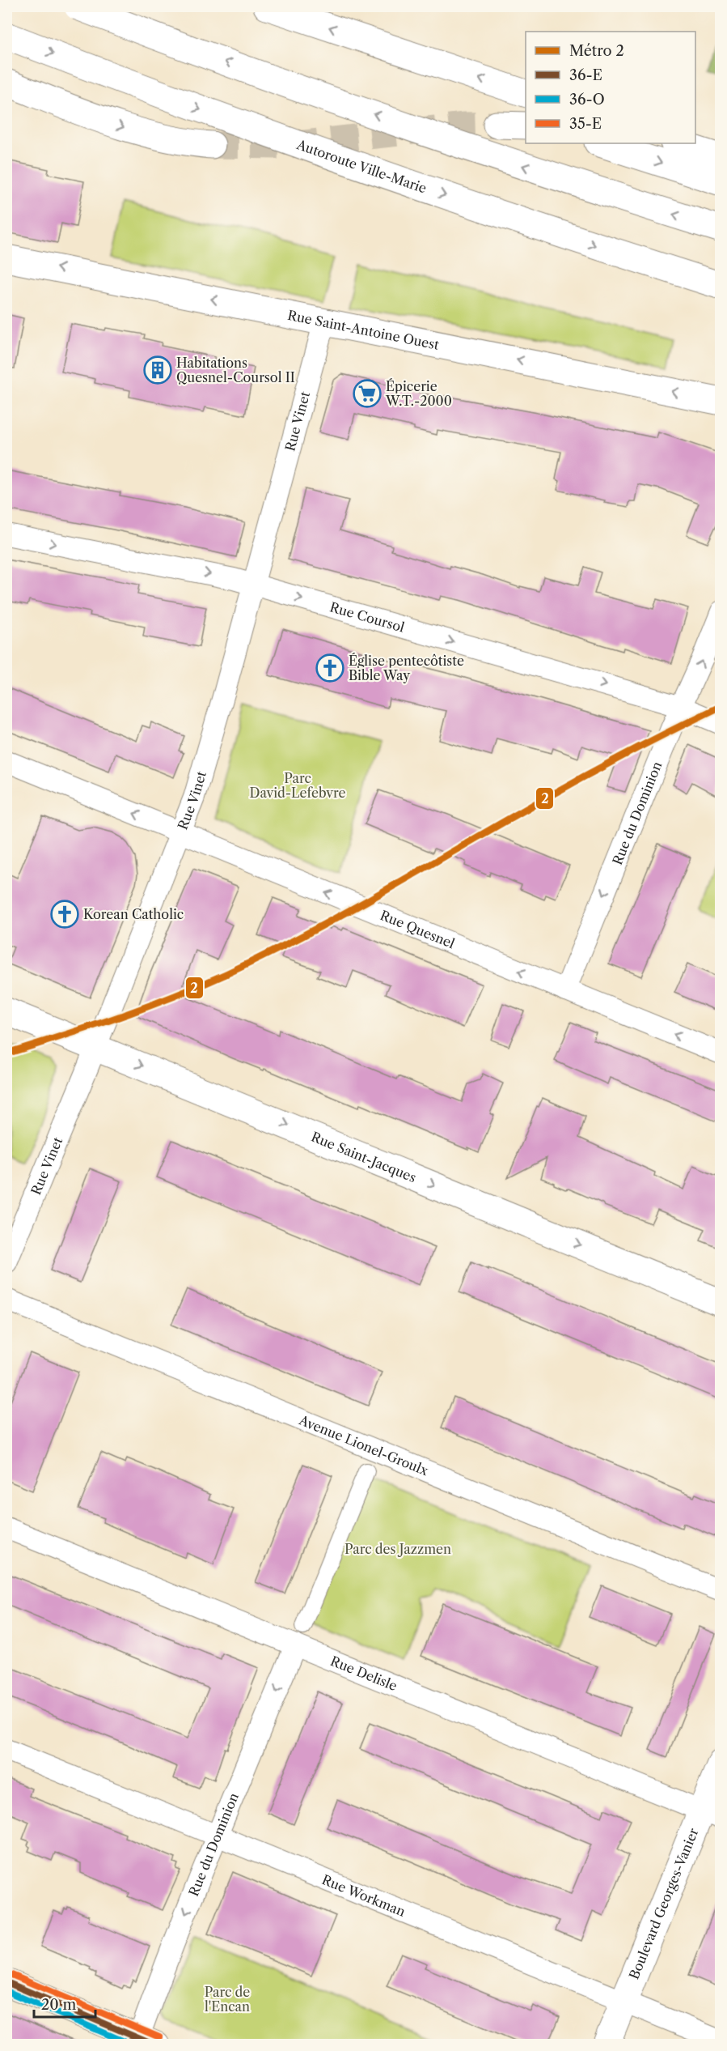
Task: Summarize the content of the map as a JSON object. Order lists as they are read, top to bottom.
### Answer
{
  "streets": {
    "main road": [
      "Autoroute Ville-Marie",
      "Rue Saint-Antoine Ouest",
      "Rue Saint-Jacques",
      "Boulevard Georges-Vanier"
    ],
    "street": [
      "Rue Vinet",
      "Rue Coursol",
      "Rue du Dominion",
      "Rue Quesnel",
      "Avenue Lionel-Groulx",
      "Rue Delisle",
      "Rue Workman"
    ]
  },
  "crossings": [
    ["Rue Saint-Antoine Ouest", "Rue Vinet"],
    ["Rue Vinet", "Rue Coursol"],
    ["Rue Vinet", "Rue Quesnel"],
    ["Rue Vinet", "Rue Saint-Jacques"],
    ["Rue Coursol", "Rue du Dominion"],
    ["Rue du Dominion", "Rue Quesnel"],
    ["Rue du Dominion", "Rue Delisle"],
    ["Rue du Dominion", "Rue Workman"],
    ["Rue Delisle", "Boulevard Georges-Vanier"],
    ["Rue Workman", "Boulevard Georges-Vanier"]
  ],
  "one_way": ["Rue Coursol", "Rue Quesnel", "Rue Saint-Jacques"],
  "parks": ["Parc David-Lefebvre", "Parc des Jazzmen", "Parc de l'Encan"],
  "places": {
    "building": ["Habitations Quesnel-Coursol II"],
    "supermarket": ["Épicerie W.T.-2000"],
    "church": ["Église pentecôtiste Bible Way", "Korean Catholic"]
  },
  "lines": [
    "metro line 2",
    "transit line 35-E",
    "transit line 36-E",
    "transit line 36-O"
  ],
  "legend": [
    "Métro 2",
    "36-E",
    "36-O",
    "35-E"
  ],
  "scale_bar": "20 m"
}
